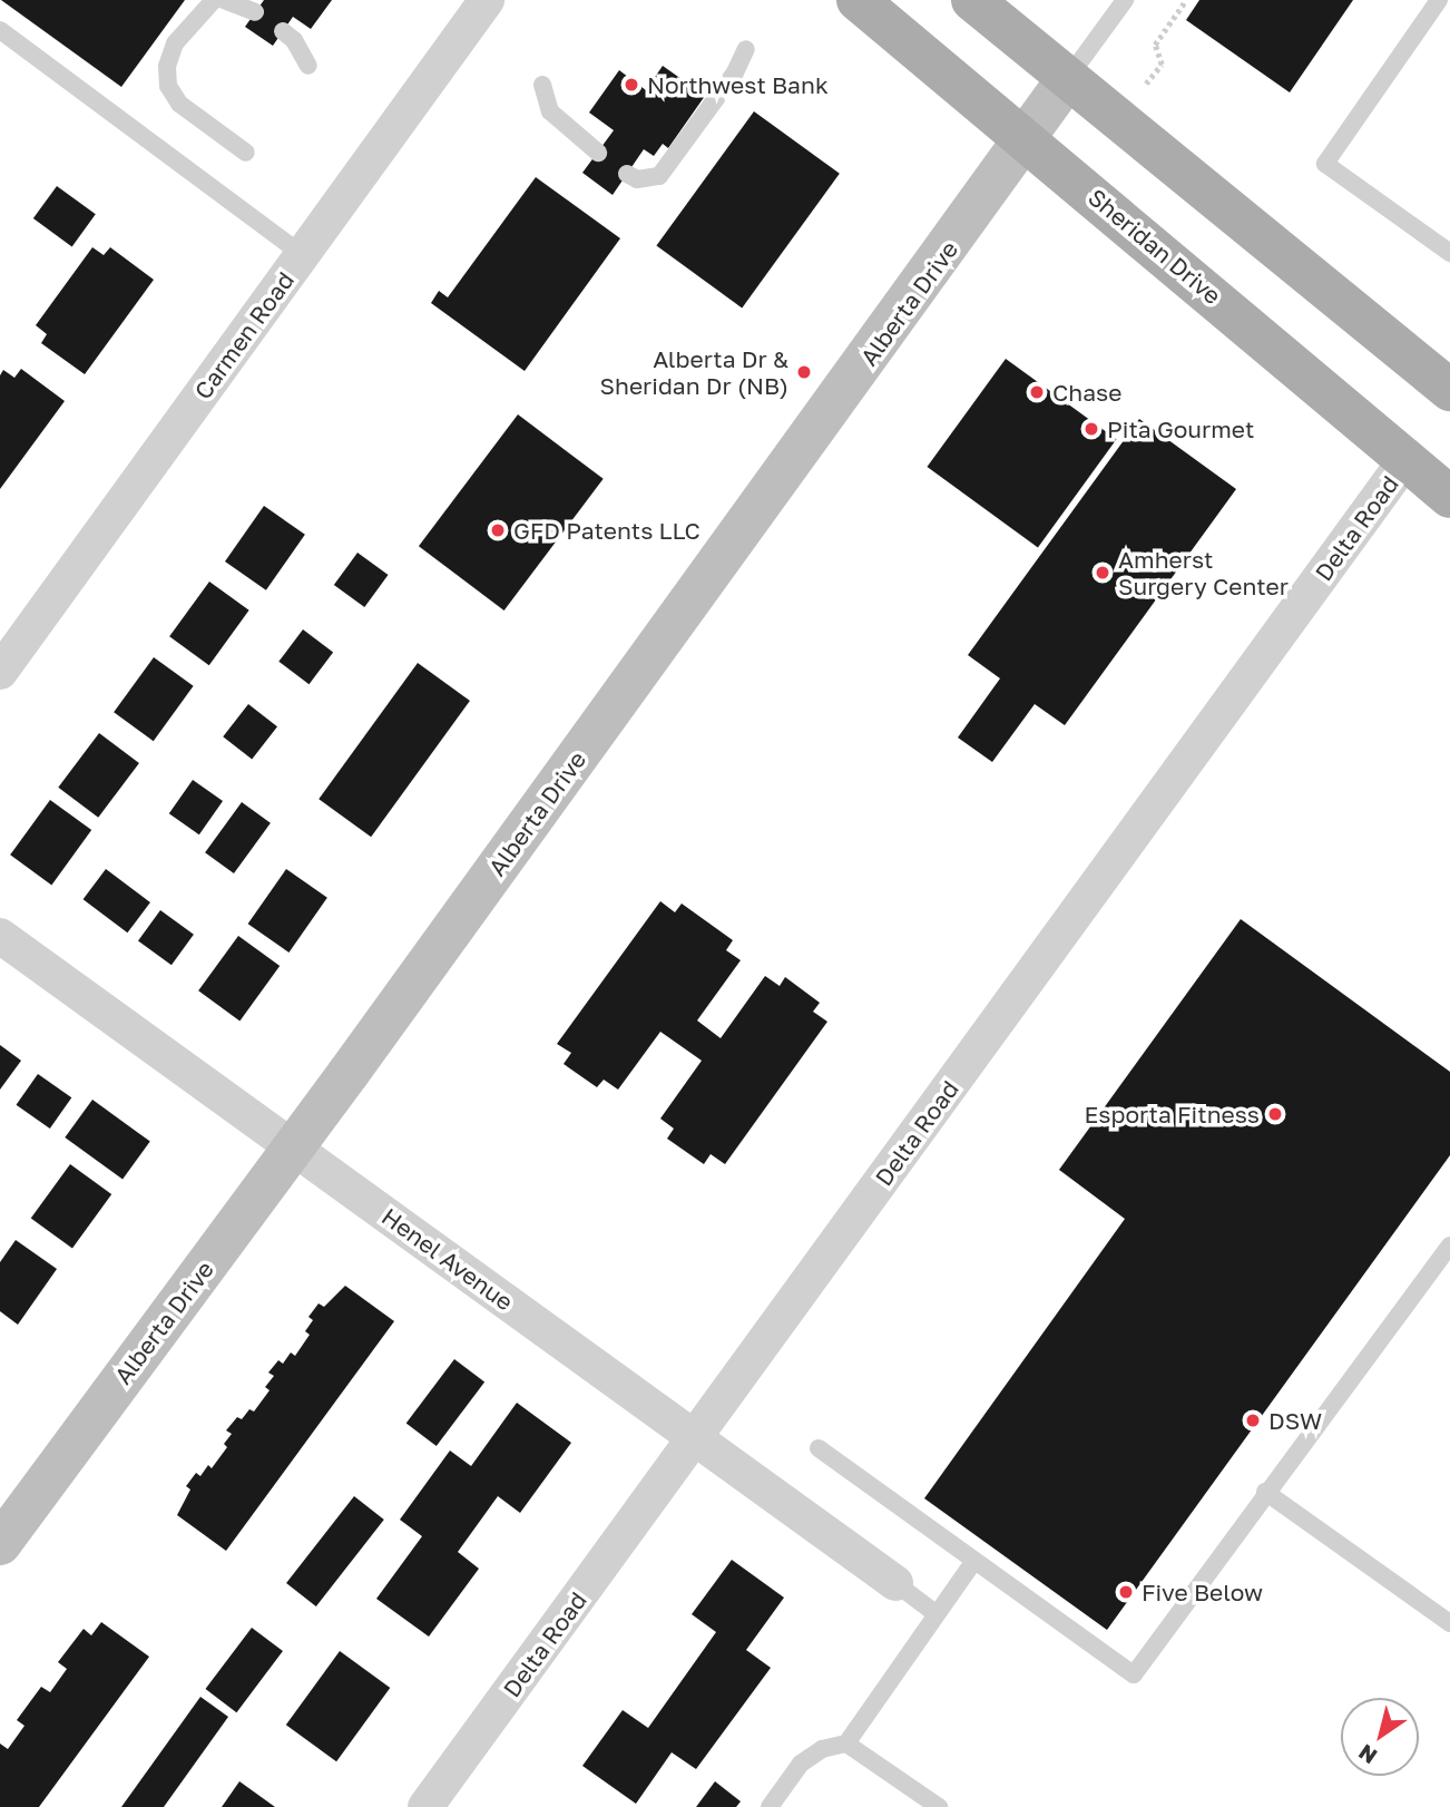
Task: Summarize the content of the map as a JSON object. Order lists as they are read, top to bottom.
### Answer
{
  "streets": {
    "main road": ["Sheridan Drive"],
    "street": [
      "Alberta Drive",
      "Carmen Road",
      "Delta Road",
      "Henel Avenue"
    ]
  },
  "crossings": [
    ["Sheridan Drive", "Alberta Drive"],
    ["Sheridan Drive", "Delta Road"],
    ["Alberta Drive", "Henel Avenue"],
    ["Delta Road", "Henel Avenue"]
  ],
  "places": [
    "Northwest Bank",
    "Alberta Dr & Sheridan Dr (NB)",
    "Chase",
    "Pita Gourmet",
    "GFD Patents LLC",
    "Amherst Surgery Center",
    "Esporta Fitness",
    "DSW",
    "Five Below"
  ],
  "north": "bottom left"
}
